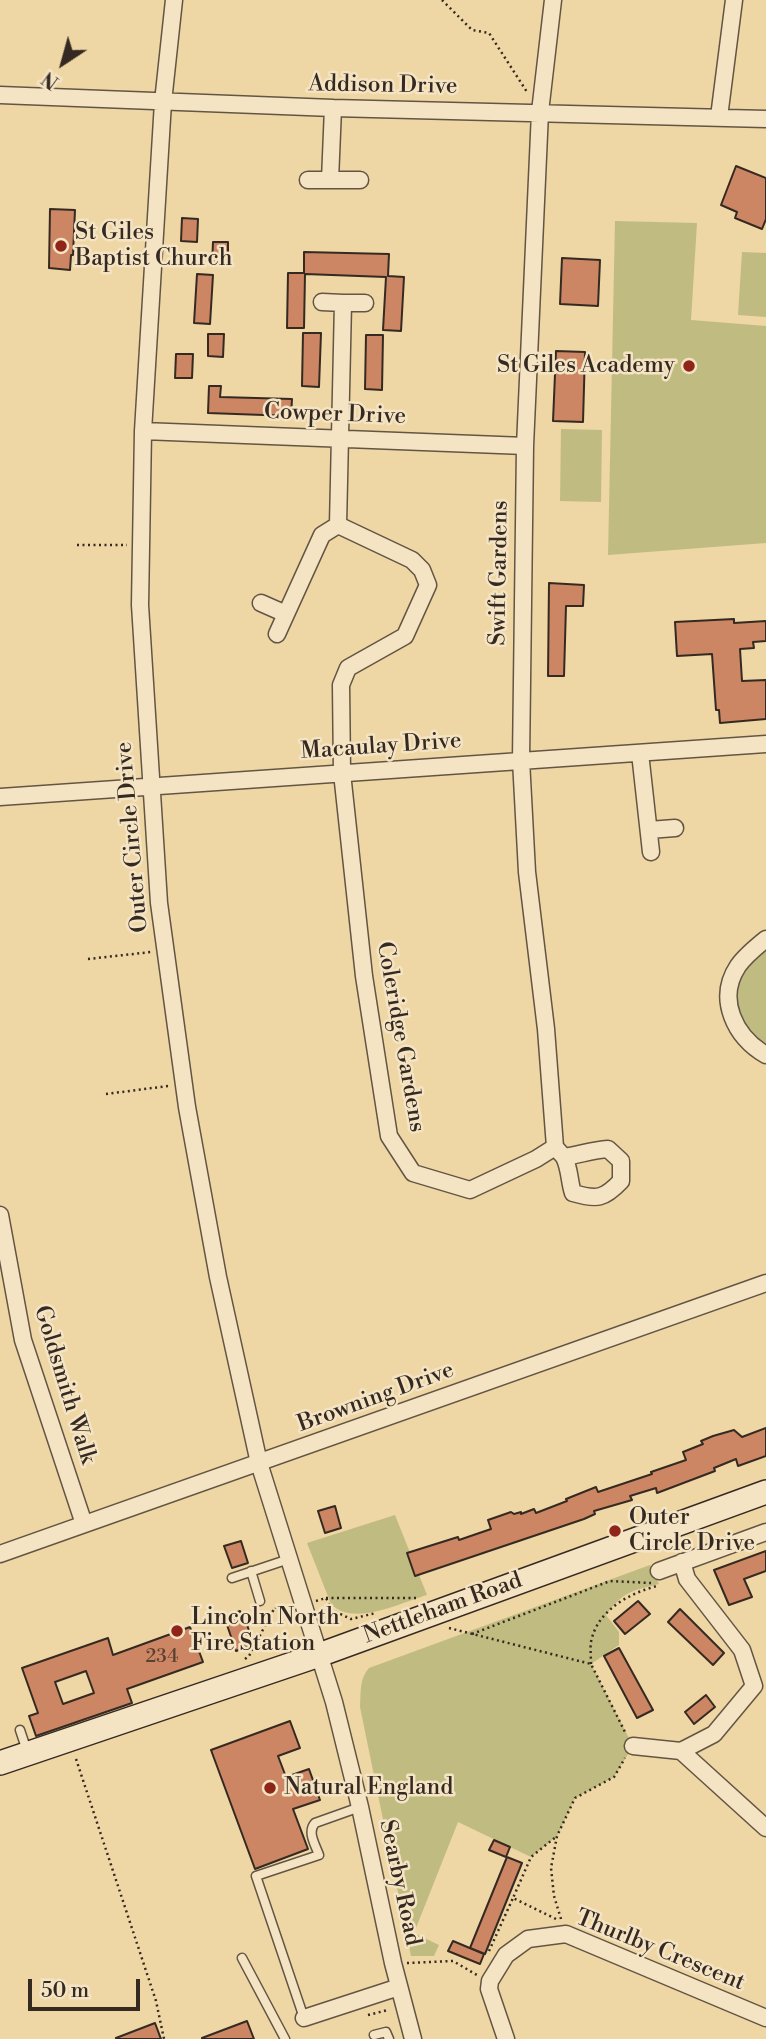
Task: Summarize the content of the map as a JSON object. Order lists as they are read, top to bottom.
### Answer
{
  "streets": {
    "main road": ["Nettleham Road"],
    "street": [
      "Addison Drive",
      "Cowper Drive",
      "Swift Gardens",
      "Macaulay Drive",
      "Outer Circle Drive",
      "Coleridge Gardens",
      "Goldsmith Walk",
      "Browning Drive",
      "Searby Road",
      "Thurlby Crescent"
    ]
  },
  "crossings": [
    ["Addison Drive", "Swift Gardens"],
    ["Addison Drive", "Outer Circle Drive"],
    ["Cowper Drive", "Swift Gardens"],
    ["Cowper Drive", "Outer Circle Drive"],
    ["Swift Gardens", "Macaulay Drive"],
    ["Swift Gardens", "Coleridge Gardens"],
    ["Macaulay Drive", "Outer Circle Drive"],
    ["Macaulay Drive", "Coleridge Gardens"],
    ["Outer Circle Drive", "Browning Drive"],
    ["Outer Circle Drive", "Nettleham Road"],
    ["Outer Circle Drive", "Searby Road"],
    ["Goldsmith Walk", "Browning Drive"],
    ["Nettleham Road", "Searby Road"]
  ],
  "places": [
    "St Giles Baptist Church",
    "St Giles Academy",
    "Outer Circle Drive",
    "Lincoln North Fire Station",
    "Natural England"
  ],
  "house_numbers": ["234"],
  "scale_bar": "50 m",
  "north": "bottom left"
}
